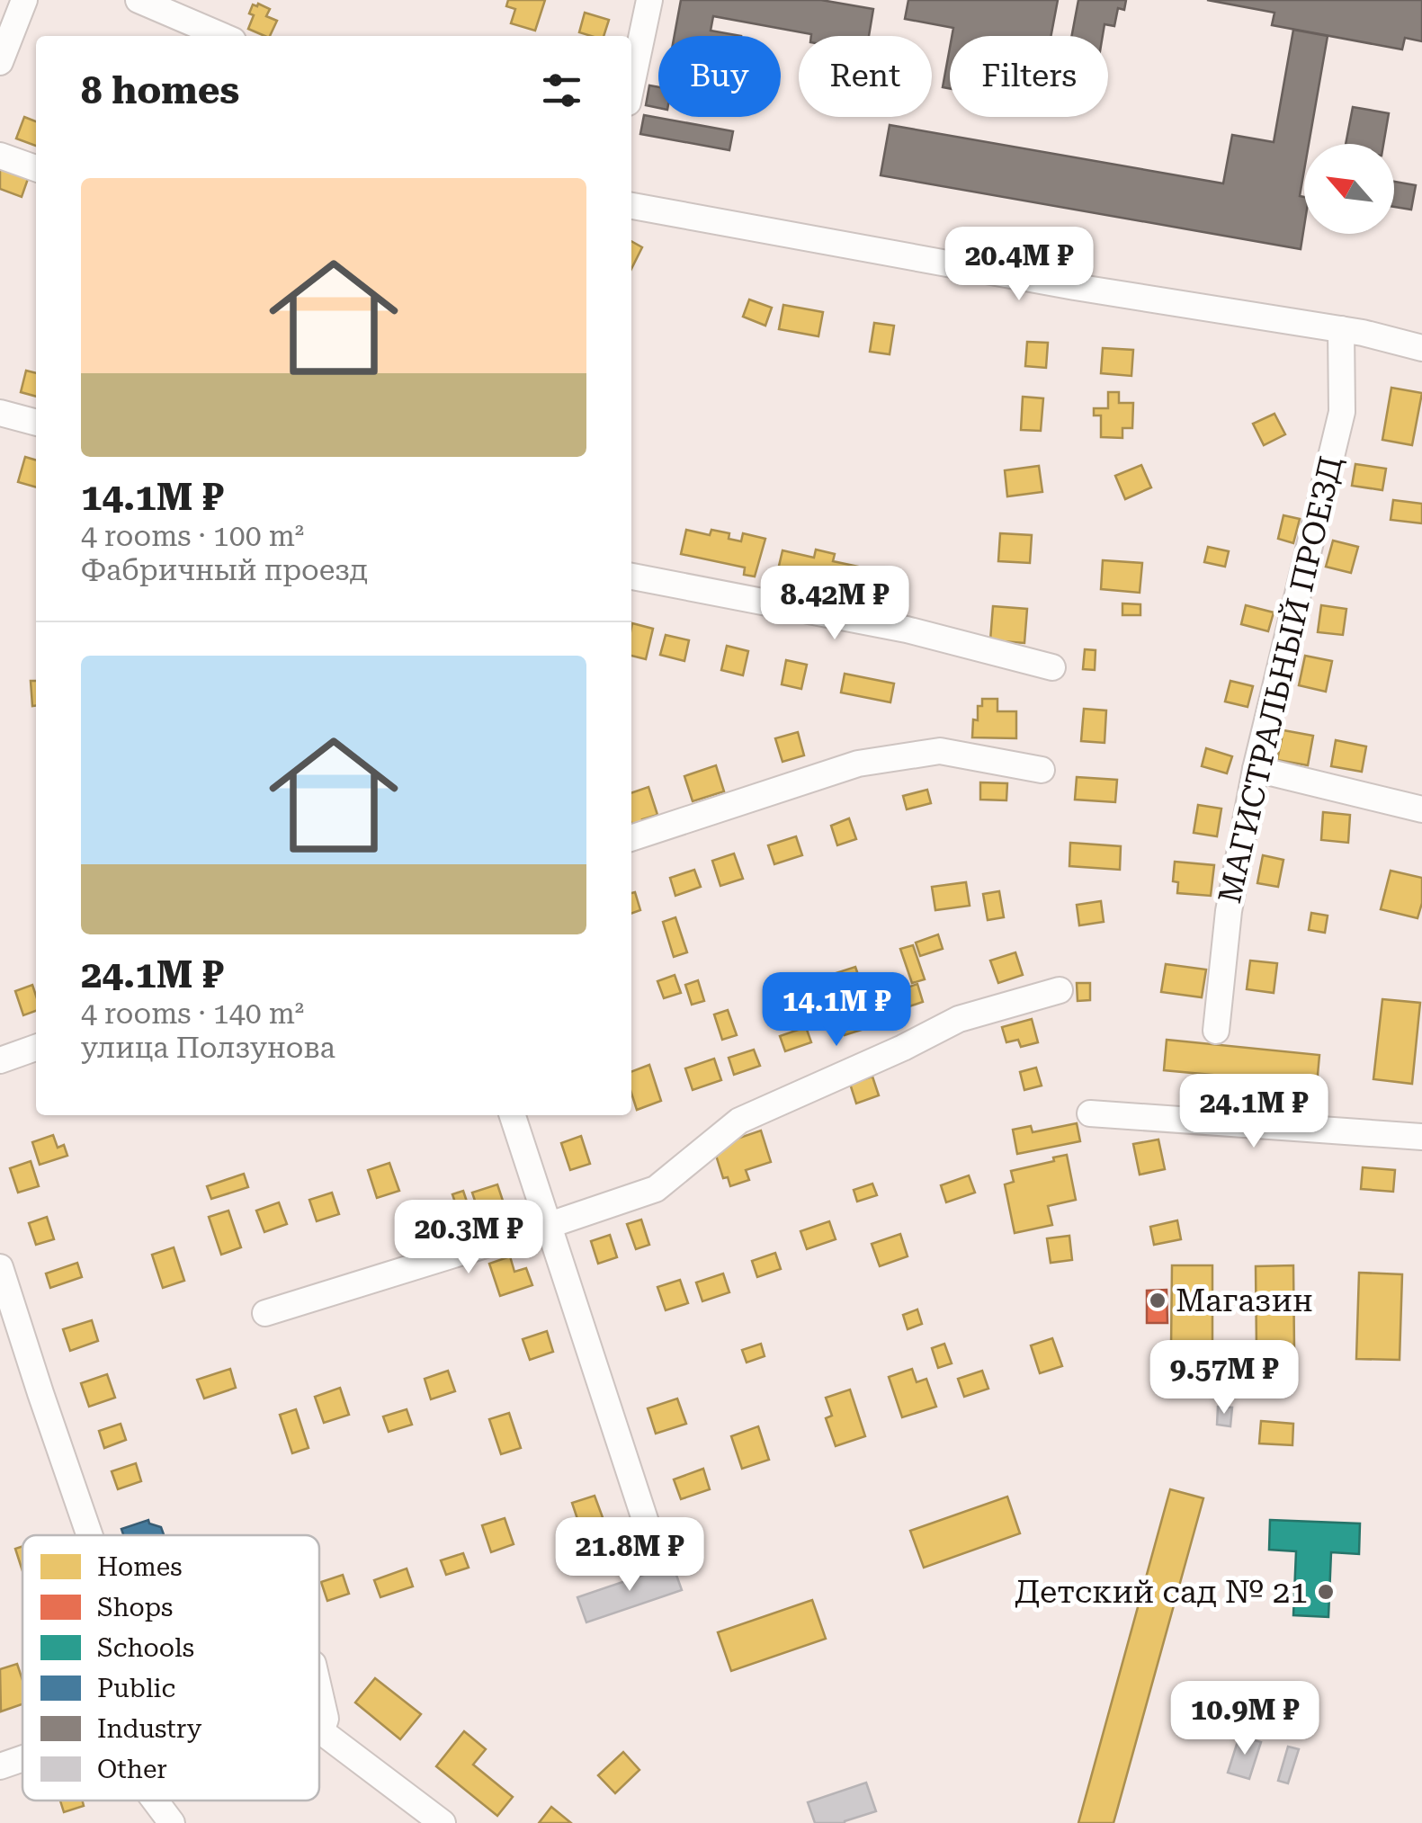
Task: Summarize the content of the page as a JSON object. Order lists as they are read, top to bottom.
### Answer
{
  "streets": {
    "street": ["МАГИСТРАЛЬНЫЙ ПРОЕЗД"]
  },
  "places": ["Магазин", "Детский сад № 21"],
  "legend": [
    "Homes",
    "Shops",
    "Schools",
    "Public",
    "Industry",
    "Other"
  ],
  "north": "top left",
  "page": {
    "chip": ["Buy", "Rent", "Filters"],
    "heading": "8 homes",
    "list": [
      {
        "name": "14.1M ₽",
        "note": "4 rooms · 100 m² · Фабричный проезд"
      },
      {
        "name": "24.1M ₽",
        "note": "4 rooms · 140 m² · улица Ползунова"
      }
    ],
    "price": [
      "20.4M ₽",
      "8.42M ₽",
      "14.1M ₽",
      "24.1M ₽",
      "20.3M ₽",
      "9.57M ₽",
      "21.8M ₽",
      "10.9M ₽"
    ]
  }
}
